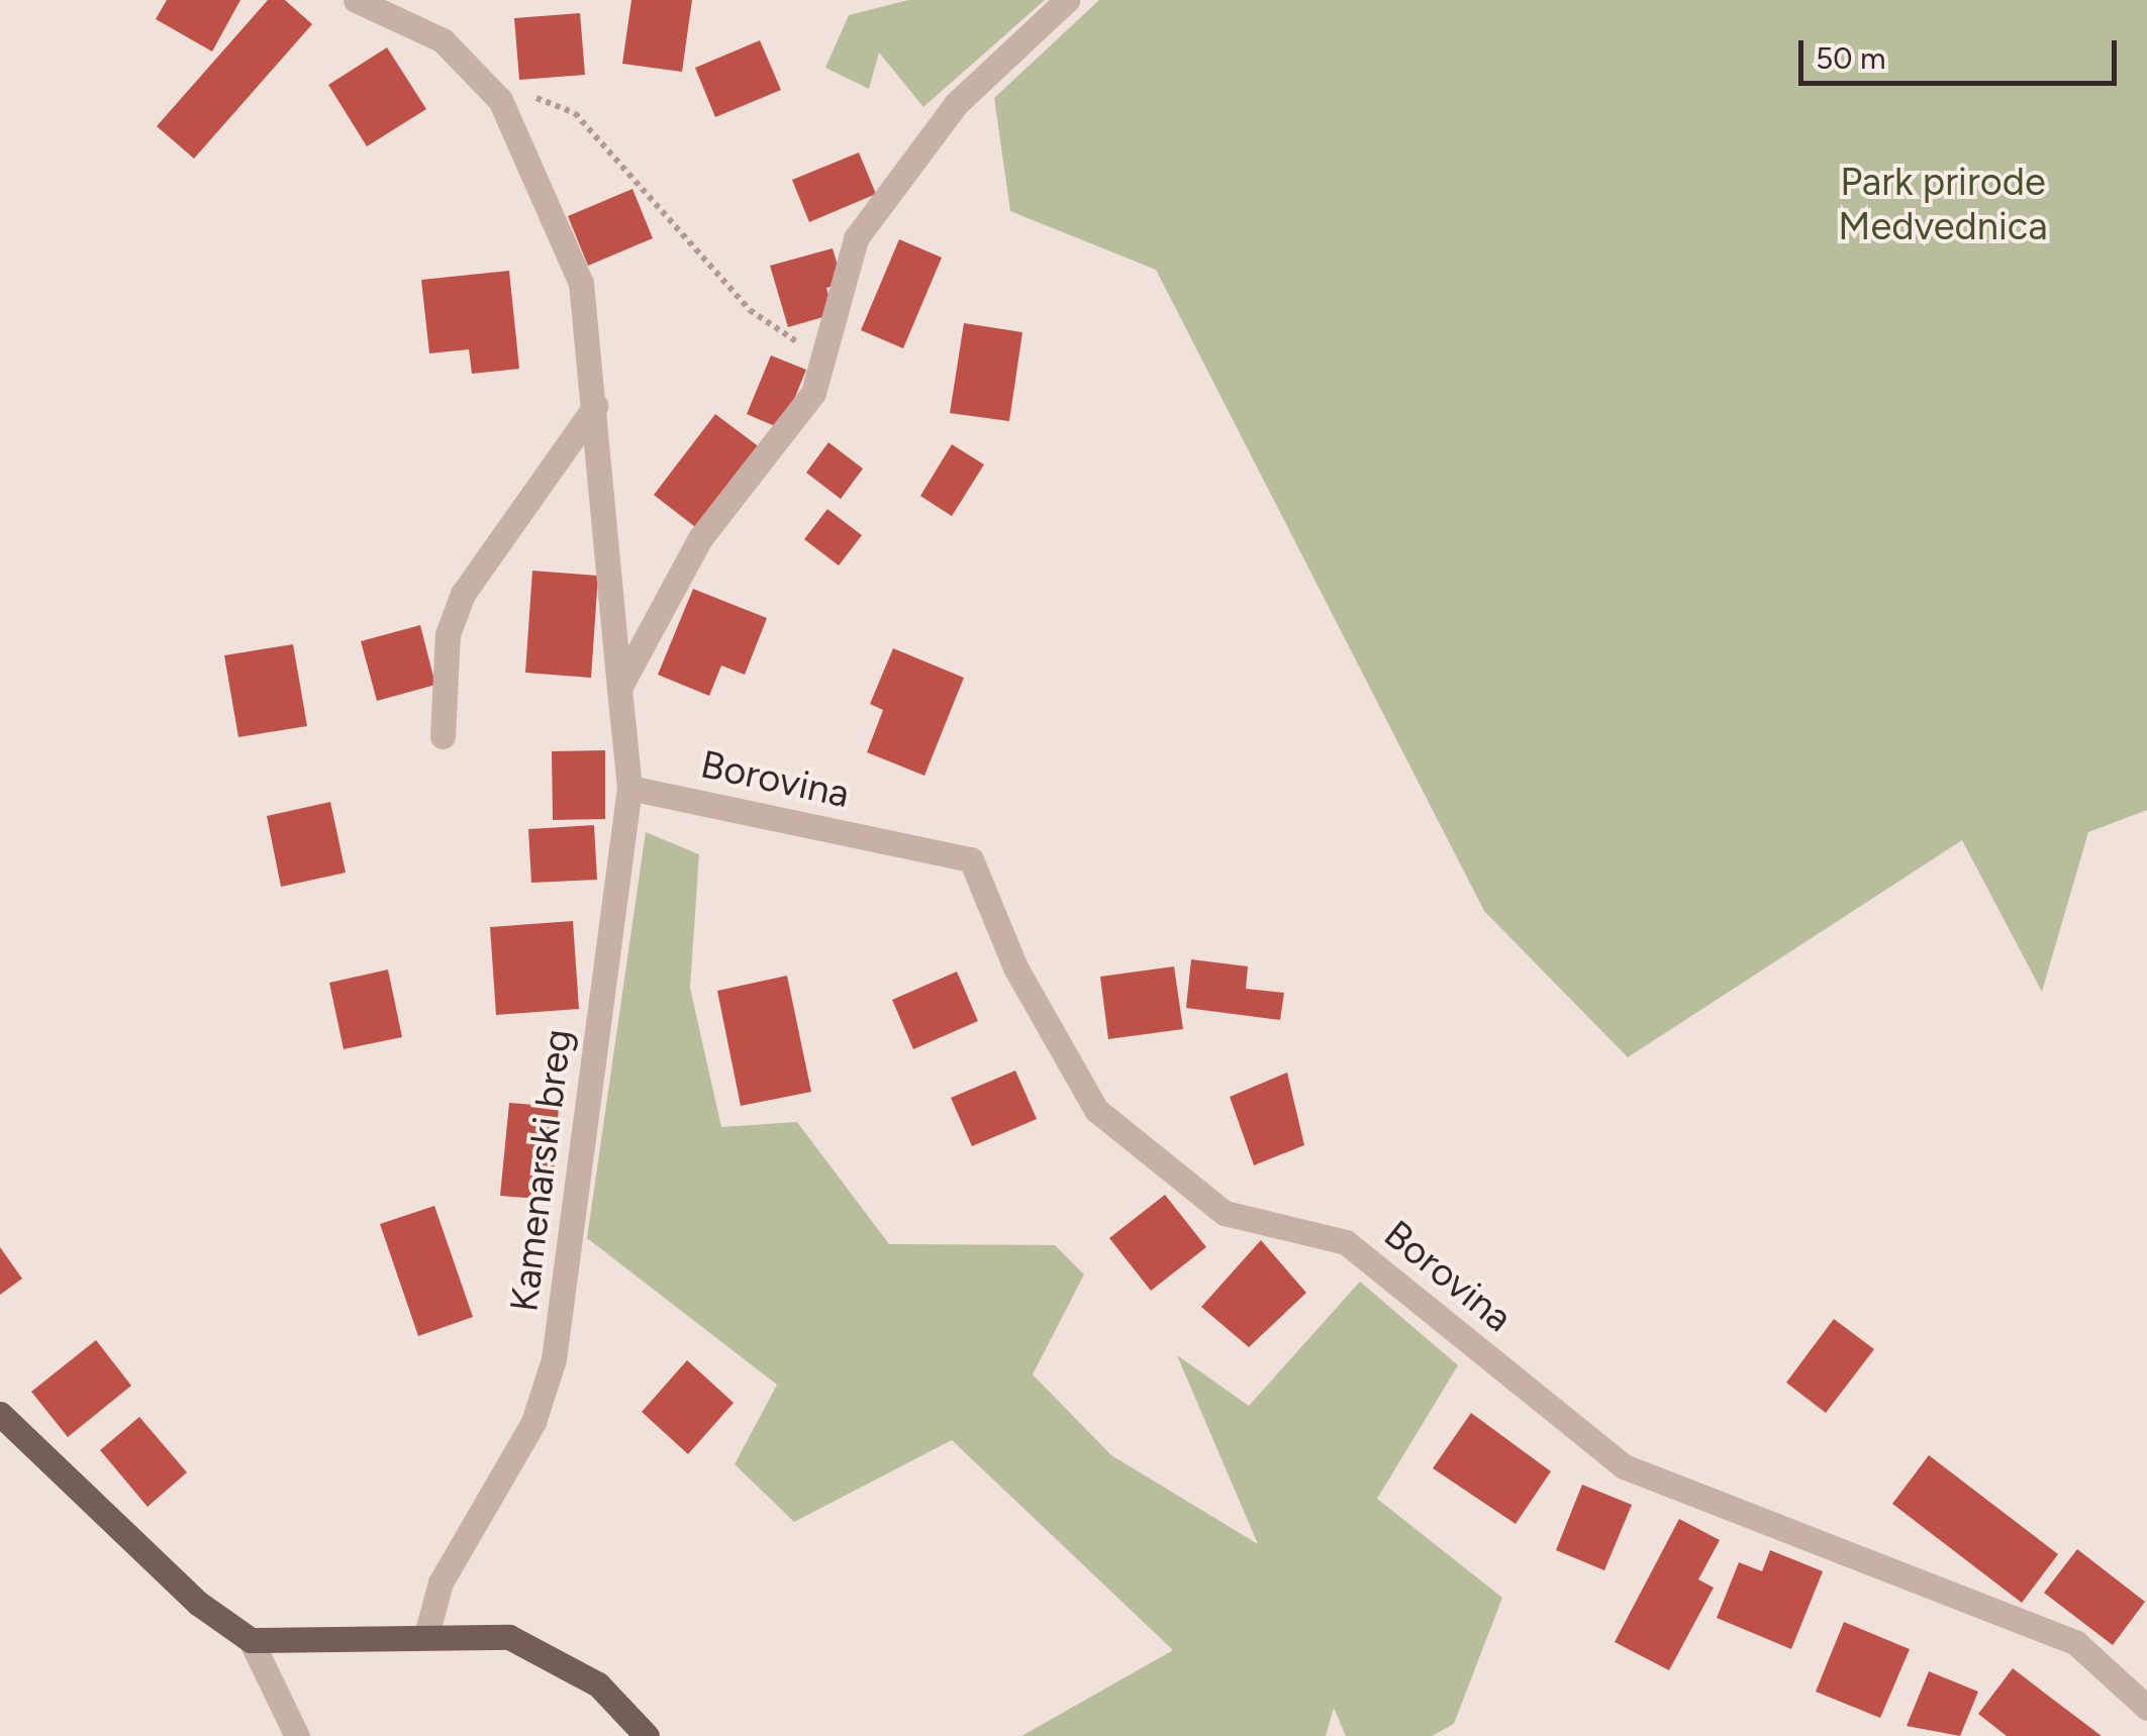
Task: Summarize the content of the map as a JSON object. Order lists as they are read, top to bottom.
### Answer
{
  "streets": {
    "street": ["Borovina", "Kamenarski breg"]
  },
  "crossings": [
    ["Borovina", "Kamenarski breg"]
  ],
  "parks": ["Park prirode Medvednica"],
  "scale_bar": "50 m"
}
